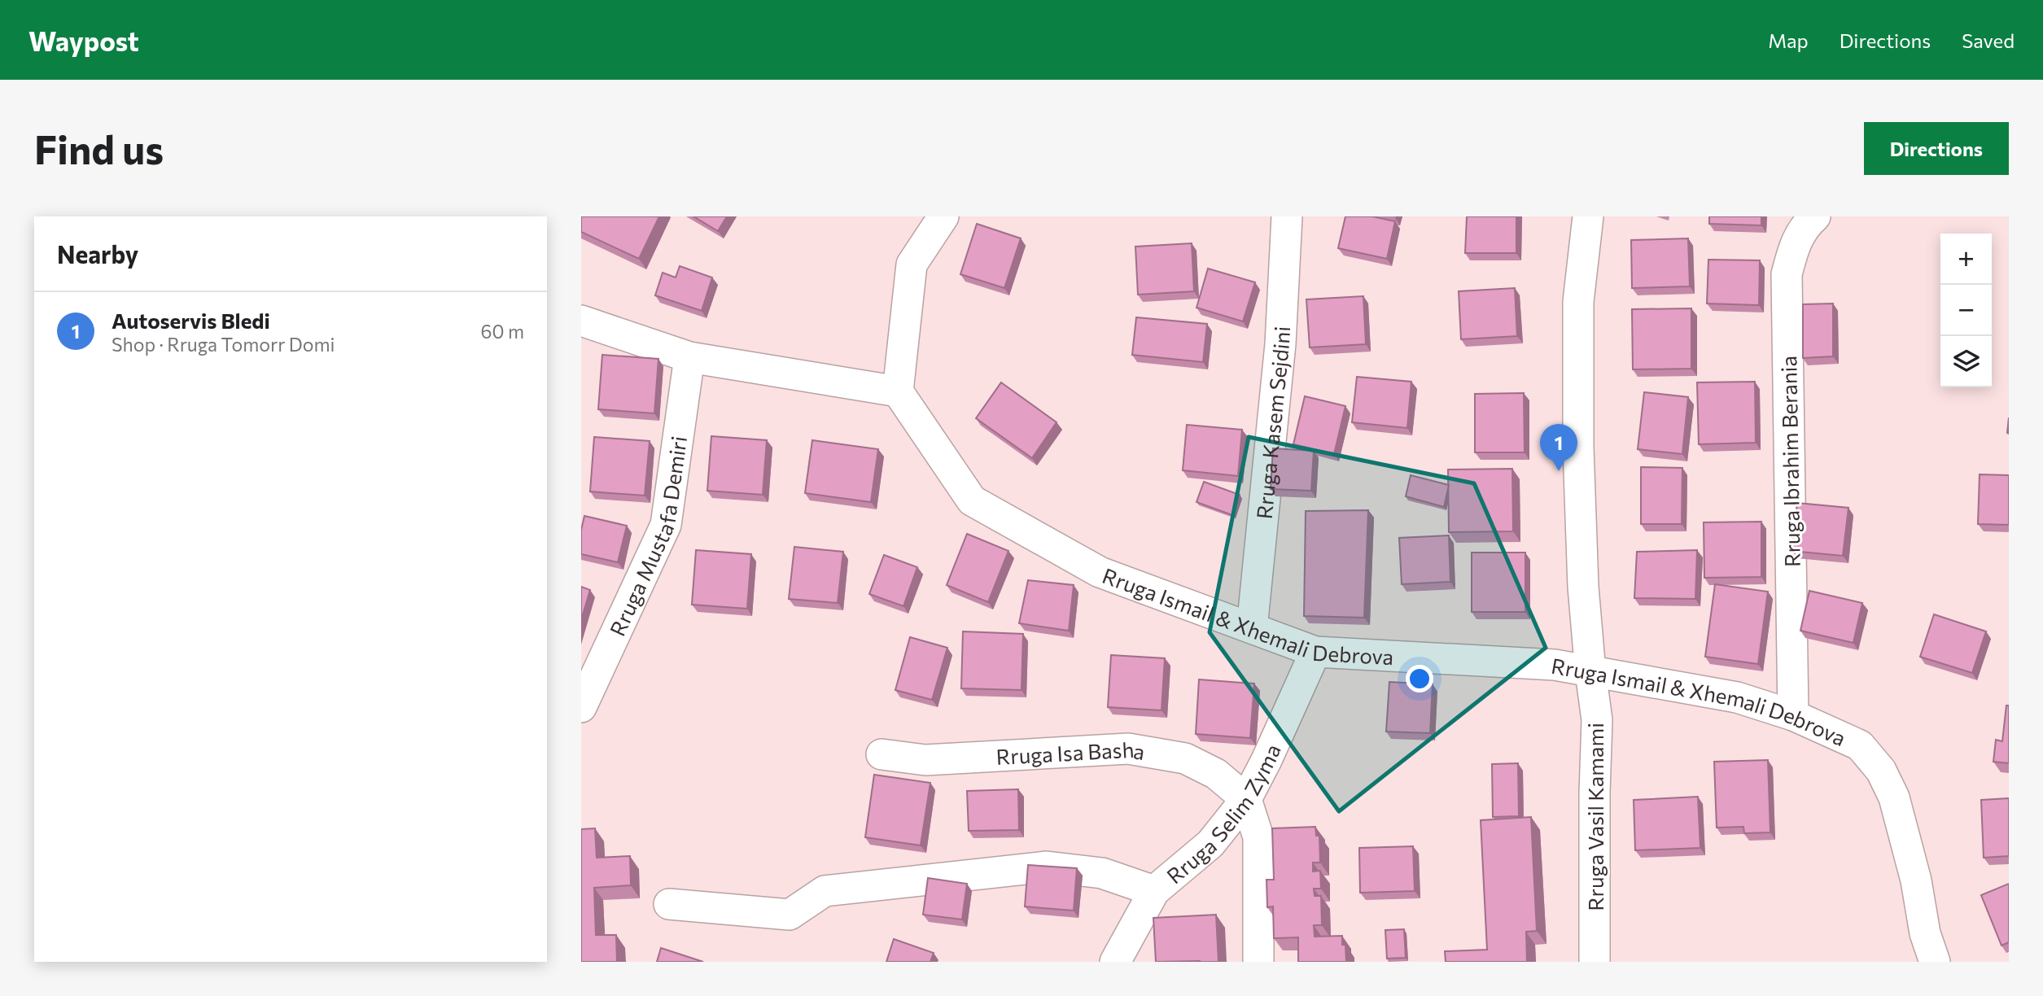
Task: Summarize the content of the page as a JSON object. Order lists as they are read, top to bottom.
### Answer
{
  "streets": {
    "street": [
      "Rruga Kasem Sejdini",
      "Rruga Ibrahim Berania",
      "Rruga Mustafa Demiri",
      "Rruga Ismail & Xhemali Debrova",
      "Rruga Isa Basha",
      "Rruga Selim Zyma",
      "Rruga Vasil Kamami"
    ]
  },
  "crossings": [
    ["Rruga Kasem Sejdini", "Rruga Ismail & Xhemali Debrova"],
    ["Rruga Ibrahim Berania", "Rruga Ismail & Xhemali Debrova"],
    ["Rruga Ismail & Xhemali Debrova", "Rruga Selim Zyma"],
    ["Rruga Ismail & Xhemali Debrova", "Rruga Vasil Kamami"],
    ["Rruga Isa Basha", "Rruga Selim Zyma"]
  ],
  "page": {
    "header": "Waypost",
    "nav": ["Map", "Directions", "Saved"],
    "buttons": "Directions",
    "title": "Find us",
    "heading": "Nearby",
    "map_buttons": ["+", "−"],
    "list": [
      {
        "mark": "1",
        "name": "Autoservis Bledi",
        "note": "Shop · Rruga Tomorr Domi",
        "value": "60 m"
      }
    ],
    "pins": "1"
  }
}
